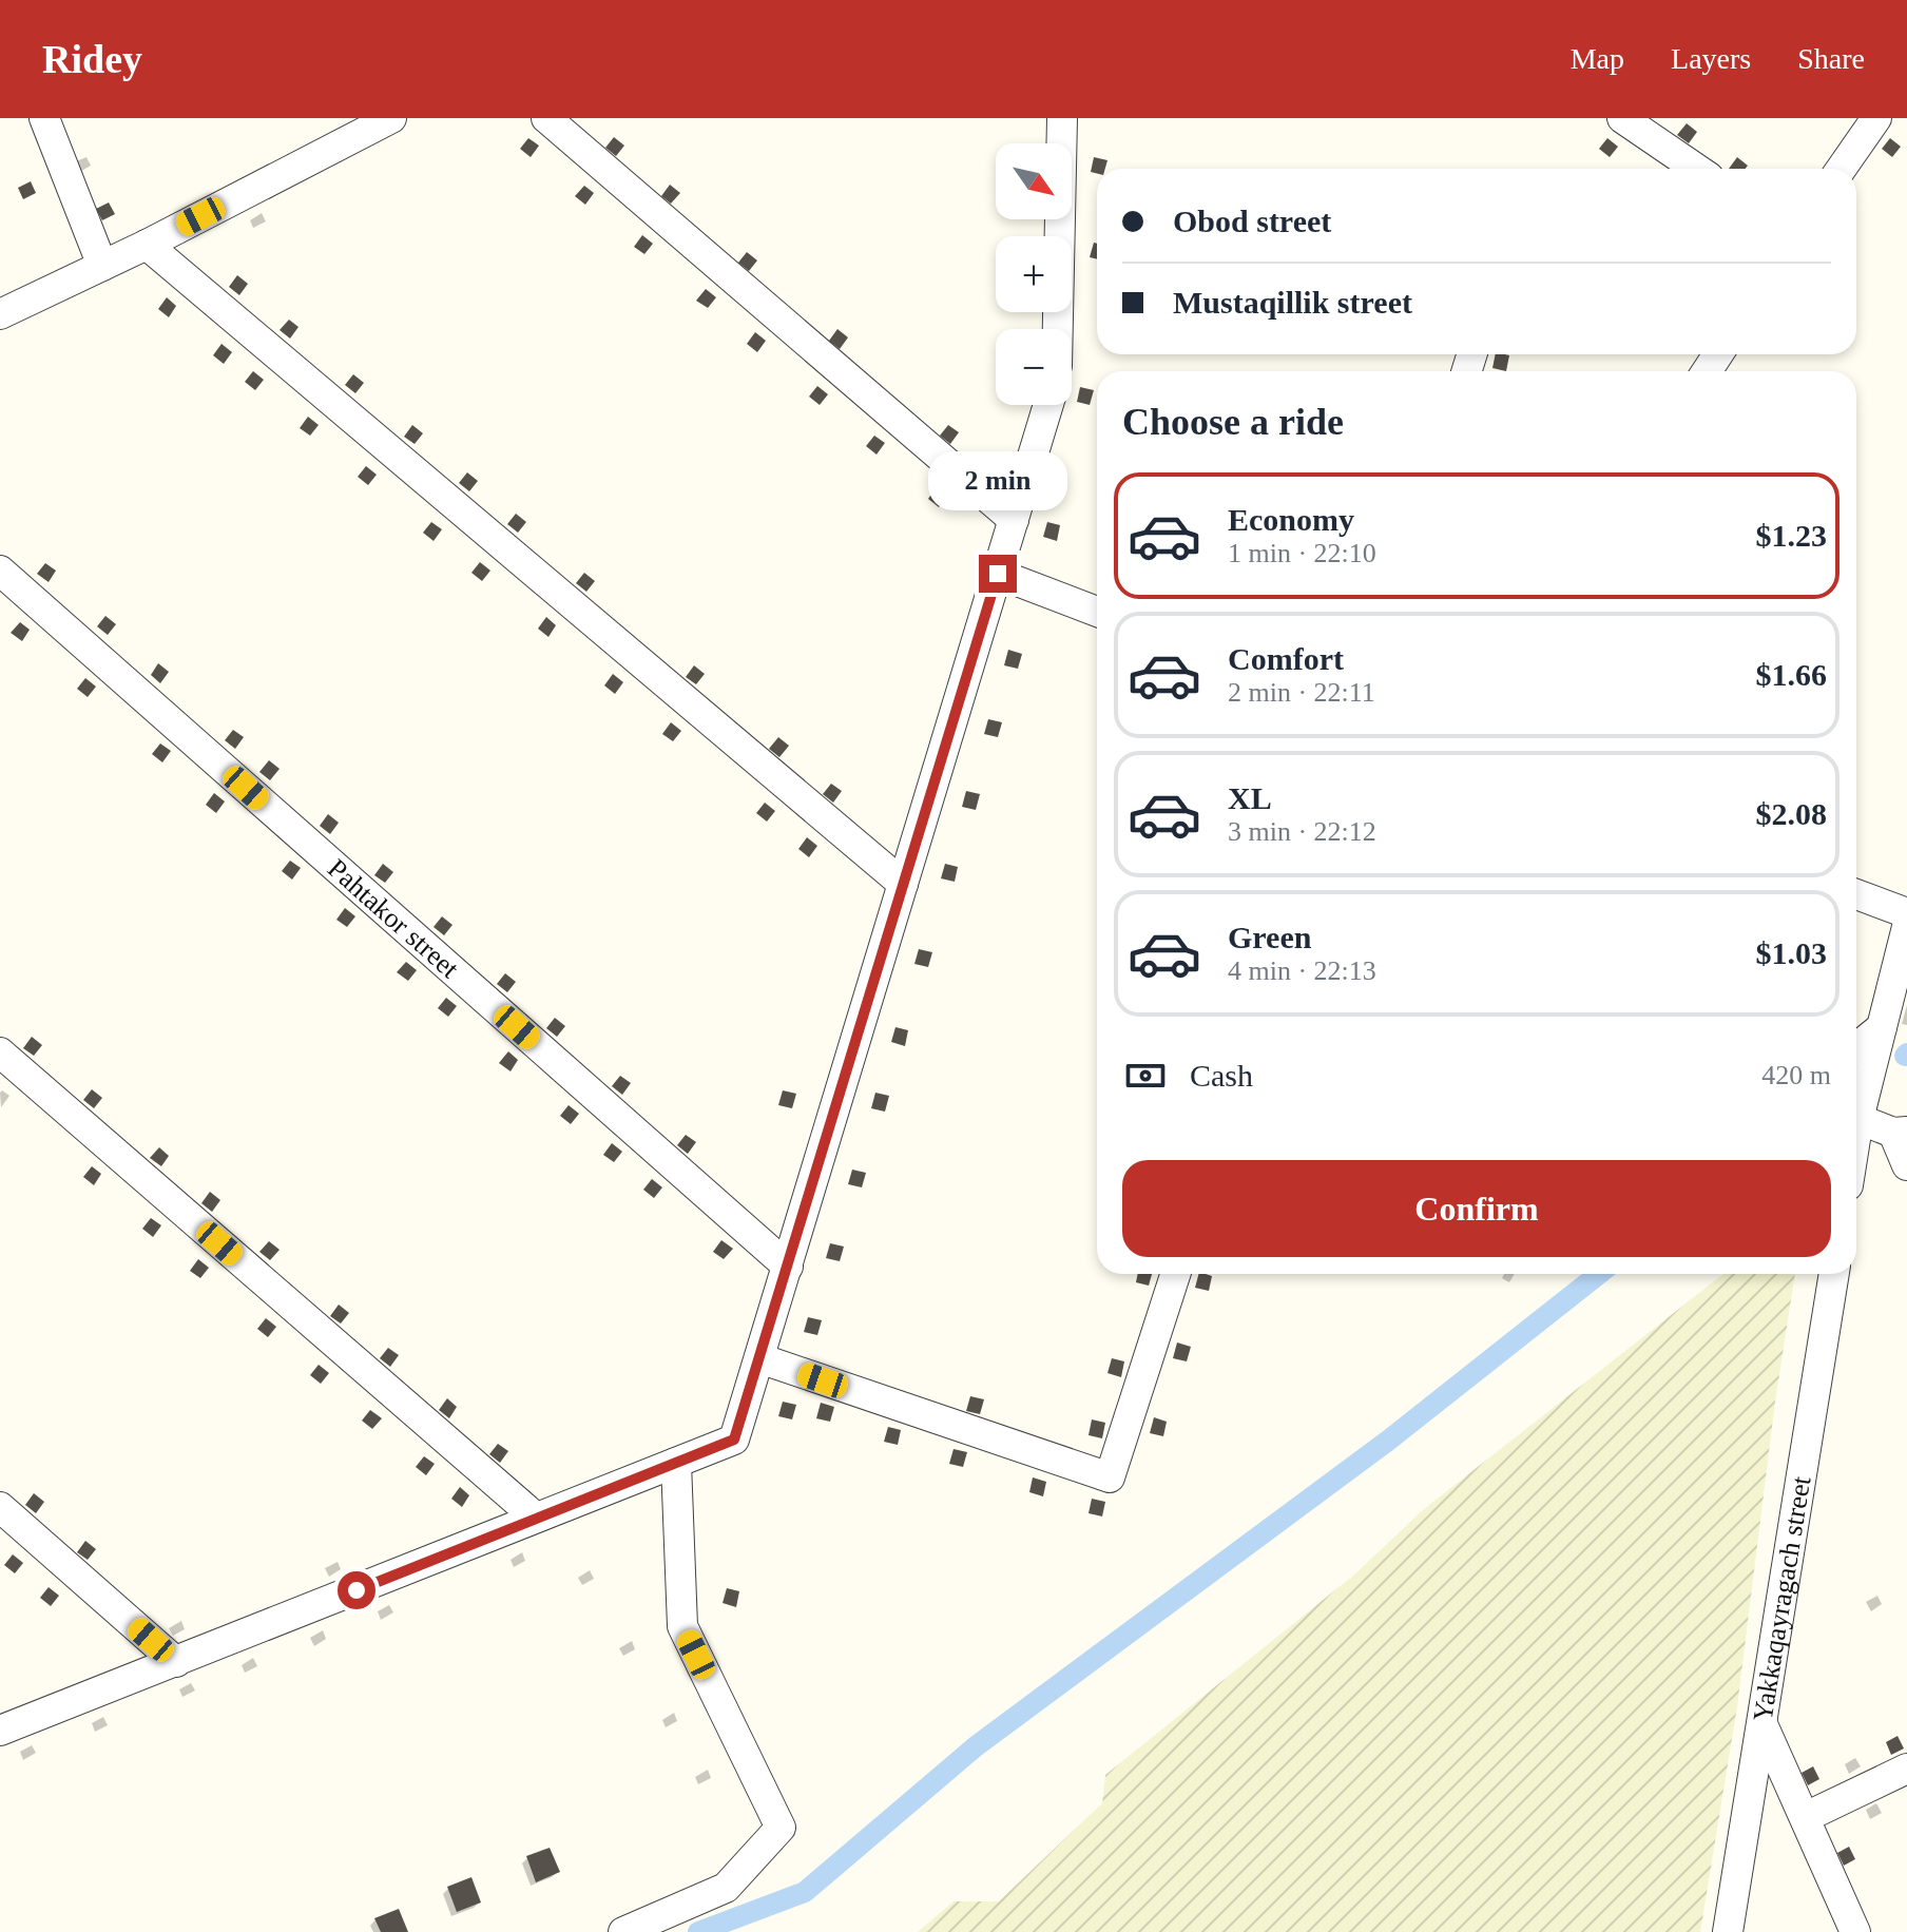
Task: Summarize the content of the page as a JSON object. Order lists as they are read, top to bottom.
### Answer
{
  "streets": {
    "street": ["Pahtakor street", "Yakkaqayragach street"]
  },
  "north": "bottom right",
  "page": {
    "header": "Ridey",
    "nav": ["Map", "Layers", "Share"],
    "map_buttons": ["+", "−"],
    "banner": ["Obod street", "Mustaqillik street"],
    "heading": "Choose a ride",
    "bubble": "2 min",
    "list": [
      {
        "name": "Economy",
        "note": "1 min · 22:10",
        "value": "$1.23"
      },
      {
        "name": "Comfort",
        "note": "2 min · 22:11",
        "value": "$1.66"
      },
      {
        "name": "XL",
        "note": "3 min · 22:12",
        "value": "$2.08"
      },
      {
        "name": "Green",
        "note": "4 min · 22:13",
        "value": "$1.03"
      }
    ],
    "pay": ["Cash", "420 m"],
    "buttons": "Confirm"
  }
}
